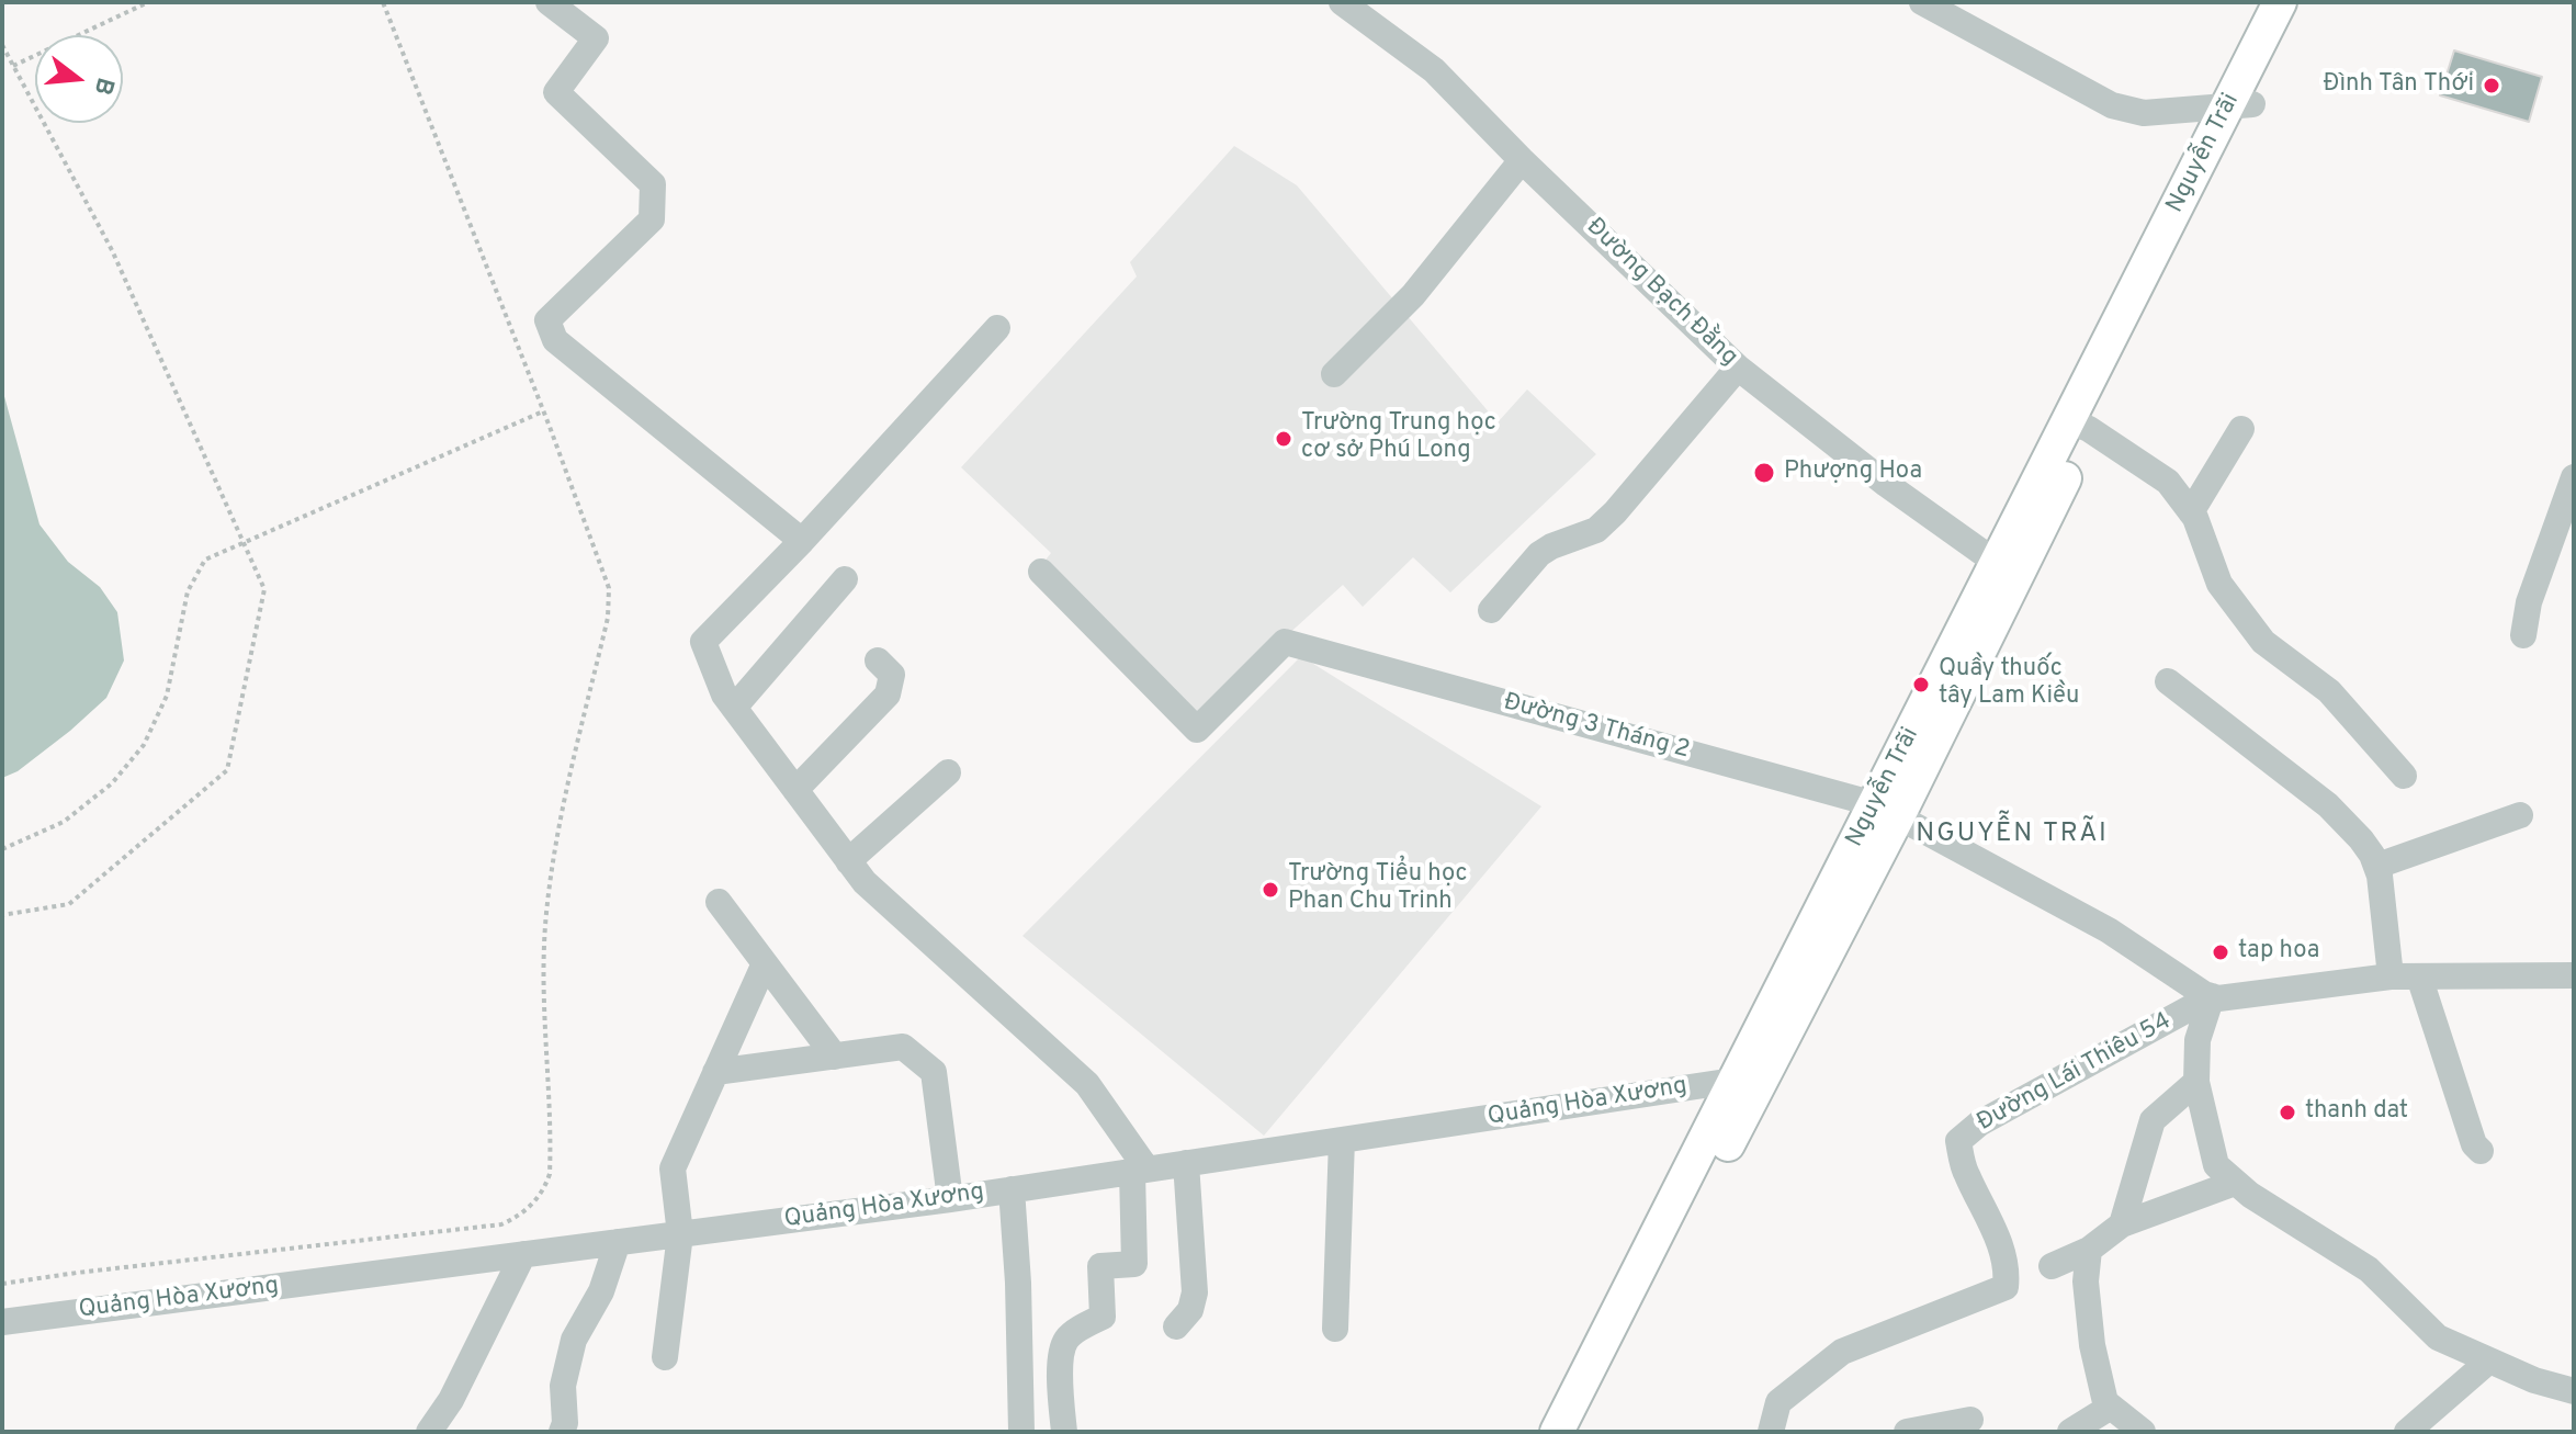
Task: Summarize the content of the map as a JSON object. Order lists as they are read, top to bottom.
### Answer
{
  "streets": {
    "main road": ["Nguyễn Trãi"],
    "street": [
      "Đường Bạch Đằng",
      "Đường 3 Tháng 2",
      "Đường Lái Thiêu 54",
      "Quảng Hòa Xương"
    ]
  },
  "crossings": [
    ["Nguyễn Trãi", "Đường Bạch Đằng"],
    ["Nguyễn Trãi", "Đường 3 Tháng 2"],
    ["Nguyễn Trãi", "Quảng Hòa Xương"],
    ["Đường 3 Tháng 2", "Đường Lái Thiêu 54"]
  ],
  "districts": ["NGUYỄN TRÃI"],
  "places": [
    "Đình Tân Thới",
    "Trường Trung học cơ sở Phú Long",
    "Phượng Hoa",
    "Quầy thuốc tây Lam Kiều",
    "Trường Tiểu học Phan Chu Trinh",
    "tap hoa",
    "thanh dat"
  ],
  "north": "right"
}
